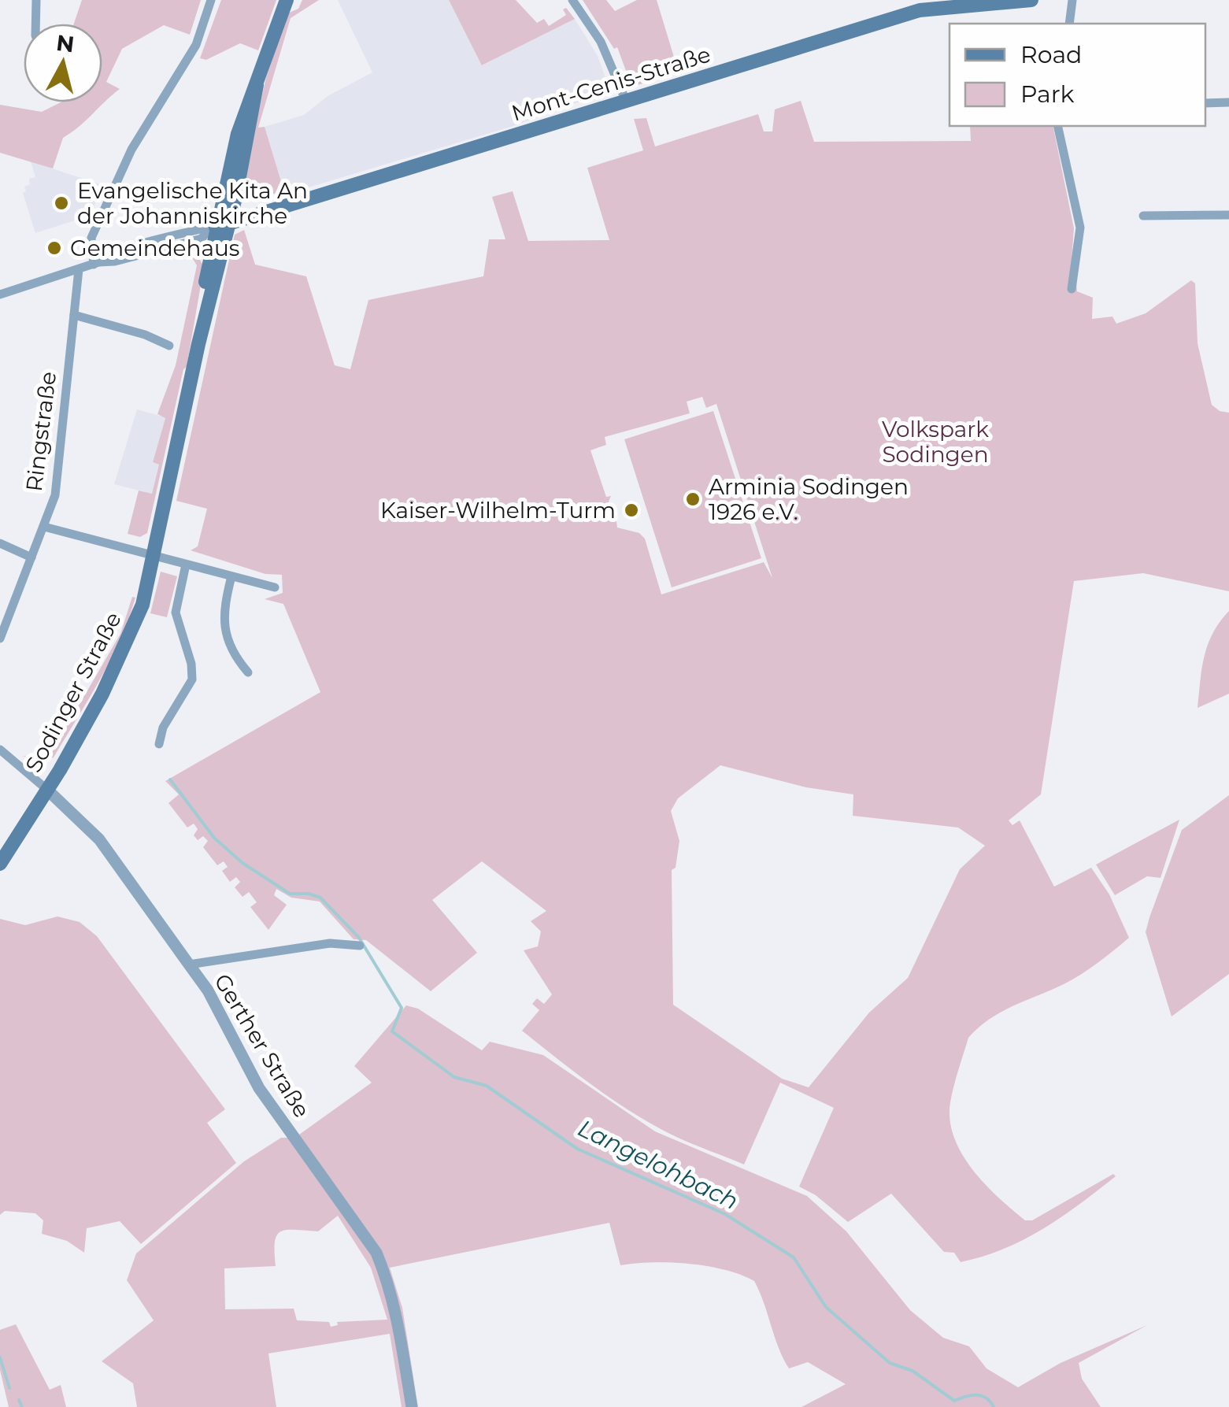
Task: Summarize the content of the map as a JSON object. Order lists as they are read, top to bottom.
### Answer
{
  "streets": {
    "main road": ["Mont-Cenis-Straße", "Sodinger Straße"],
    "street": ["Ringstraße", "Gerther Straße"]
  },
  "crossings": [
    ["Mont-Cenis-Straße", "Ringstraße"],
    ["Mont-Cenis-Straße", "Sodinger Straße"],
    ["Sodinger Straße", "Gerther Straße"]
  ],
  "water": ["Langelohbach"],
  "parks": ["Volkspark Sodingen"],
  "places": [
    "Evangelische Kita An der Johanniskirche",
    "Gemeindehaus",
    "Arminia Sodingen 1926 e.V.",
    "Kaiser-Wilhelm-Turm"
  ],
  "legend": ["Road", "Park"],
  "north": "top"
}
